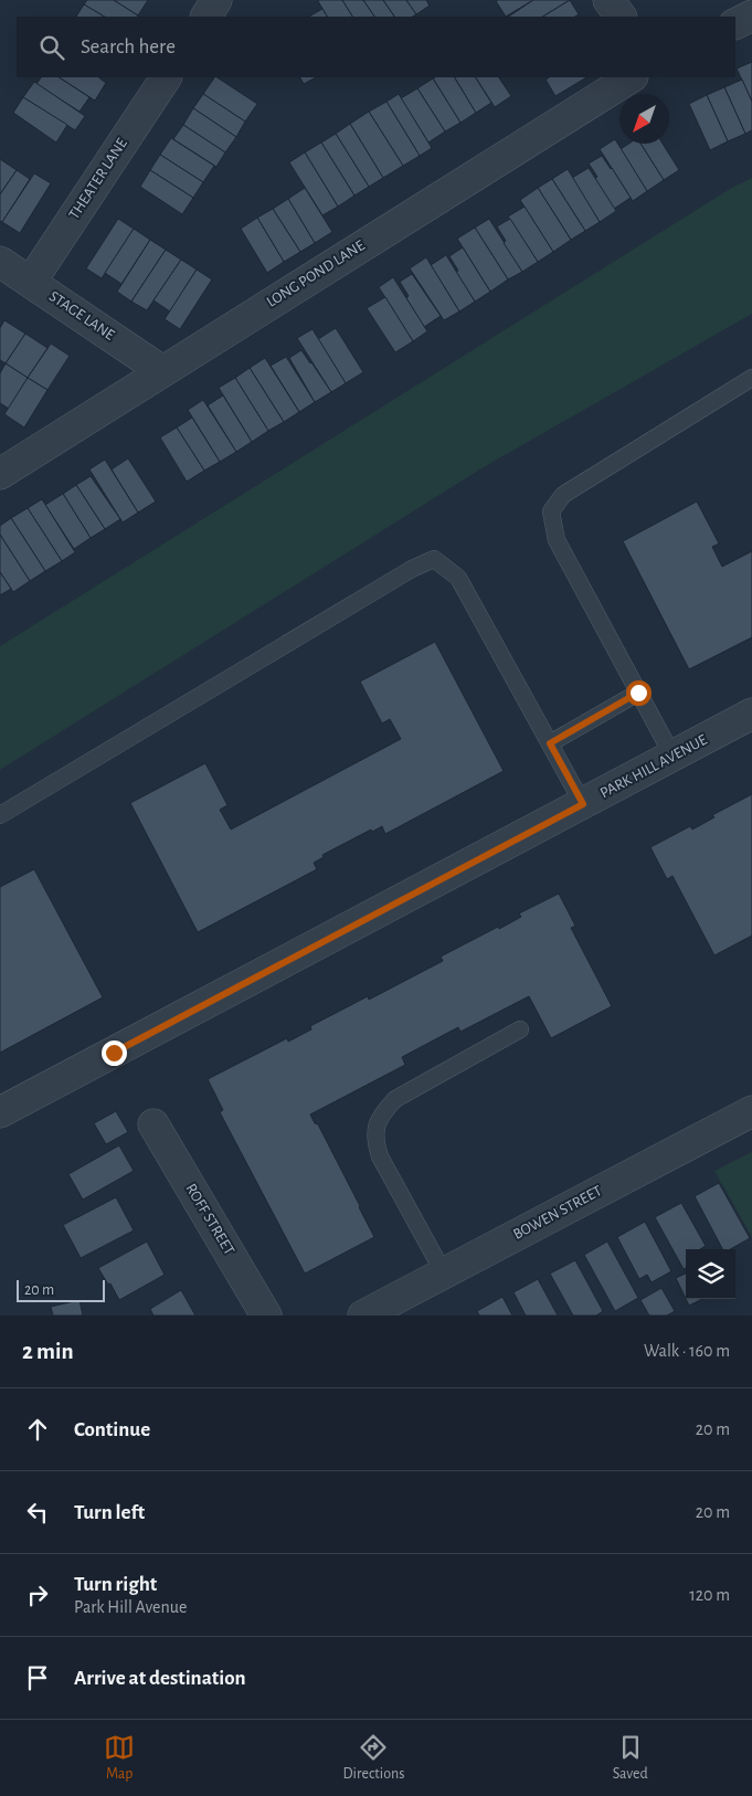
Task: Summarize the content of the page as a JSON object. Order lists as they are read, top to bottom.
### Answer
{
  "streets": {
    "street": [
      "THEATER LANE",
      "LONG POND LANE",
      "STAGE LANE",
      "PARK HILL AVENUE",
      "BOWEN STREET",
      "ROFF STREET"
    ]
  },
  "crossings": [
    ["THEATER LANE", "STAGE LANE"],
    ["LONG POND LANE", "STAGE LANE"]
  ],
  "scale_bar": "20 m",
  "north": "bottom left",
  "page": {
    "search": "Search here",
    "scale": "20 m",
    "heading": ["2 min", "Walk · 160 m"],
    "list": [
      ["Continue", "20 m"],
      ["Turn left", "20 m"],
      ["Turn right", "Park Hill Avenue", "120 m"],
      "Arrive at destination"
    ],
    "nav": ["Map", "Directions", "Saved"]
  }
}
